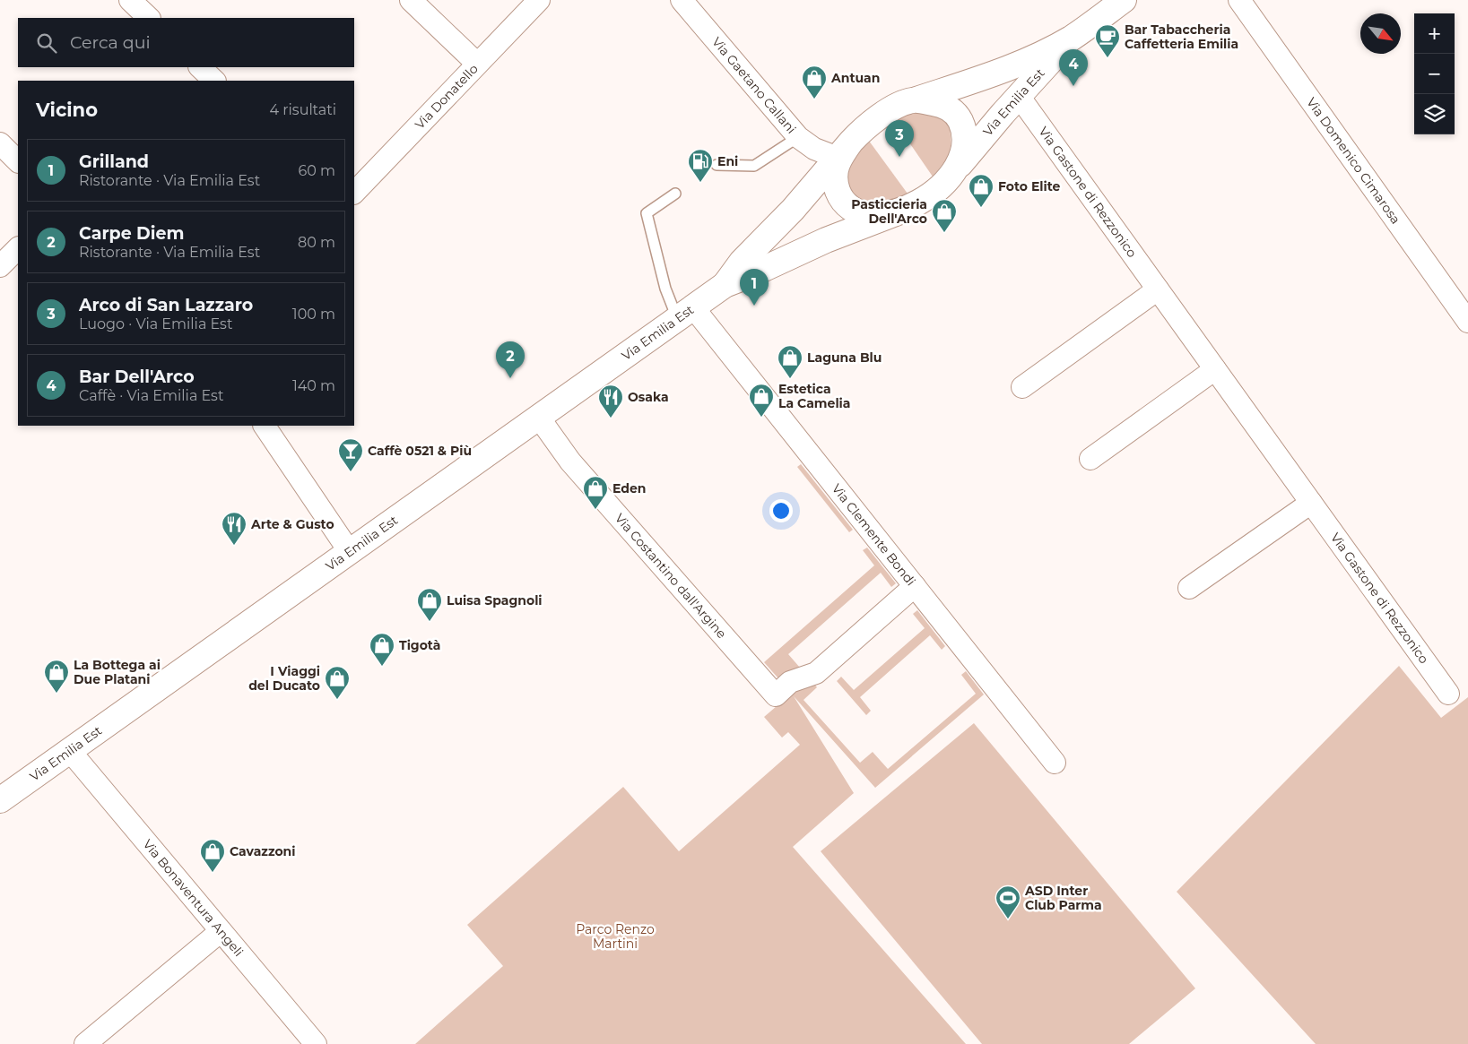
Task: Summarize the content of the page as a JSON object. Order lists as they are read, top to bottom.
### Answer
{
  "streets": {
    "main road": ["Via Emilia Est"],
    "street": [
      "Via Gaetano Callani",
      "Via Donatello",
      "Via Domenico Cimarosa",
      "Via Gastone di Rezzonico",
      "Via Clemente Bondi",
      "Via Costantino dall'Argine",
      "Via Bonaventura Angeli"
    ]
  },
  "crossings": [
    ["Via Gaetano Callani", "Via Emilia Est"],
    ["Via Emilia Est", "Via Gastone di Rezzonico"],
    ["Via Emilia Est", "Via Clemente Bondi"],
    ["Via Emilia Est", "Via Costantino dall'Argine"],
    ["Via Emilia Est", "Via Bonaventura Angeli"],
    ["Via Clemente Bondi", "Via Costantino dall'Argine"]
  ],
  "parks": ["Parco Renzo Martini"],
  "places": {
    "cafe": ["Bar Tabaccheria Caffetteria Emilia"],
    "shop": [
      "Antuan",
      "Foto Elite",
      "Pasticcieria Dell'Arco",
      "Laguna Blu",
      "Estetica La Camelia",
      "Eden",
      "Luisa Spagnoli",
      "Tigotà",
      "La Bottega ai Due Platani",
      "I Viaggi del Ducato",
      "Cavazzoni"
    ],
    "fuel station": ["Eni"],
    "restaurant": ["Osaka", "Arte & Gusto"],
    "bar": ["Caffè 0521 & Più"],
    "sports": ["ASD Inter Club Parma"]
  },
  "north": "bottom right",
  "page": {
    "map_buttons": ["+", "−"],
    "search": "Cerca qui",
    "pins": [
      "4",
      "3",
      "1",
      "2"
    ],
    "heading": ["Vicino", "4 risultati"],
    "list": [
      {
        "mark": "1",
        "name": "Grilland",
        "note": "Ristorante · Via Emilia Est",
        "value": "60 m"
      },
      {
        "mark": "2",
        "name": "Carpe Diem",
        "note": "Ristorante · Via Emilia Est",
        "value": "80 m"
      },
      {
        "mark": "3",
        "name": "Arco di San Lazzaro",
        "note": "Luogo · Via Emilia Est",
        "value": "100 m"
      },
      {
        "mark": "4",
        "name": "Bar Dell'Arco",
        "note": "Caffè · Via Emilia Est",
        "value": "140 m"
      }
    ]
  }
}
